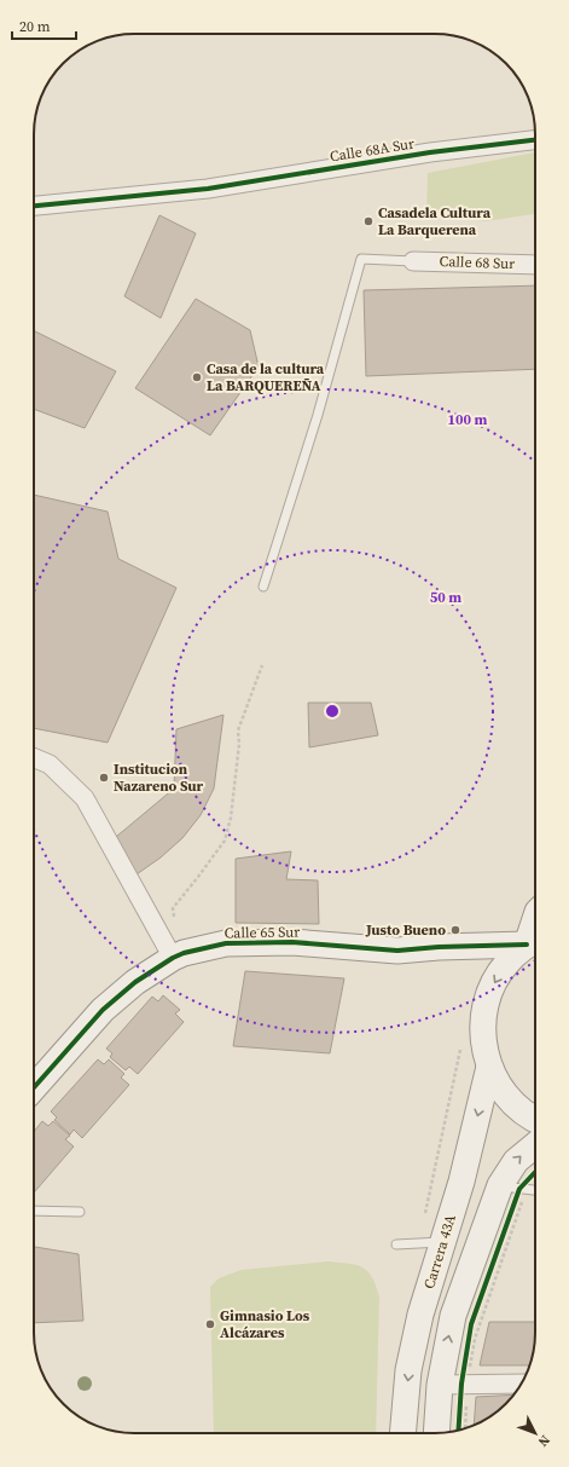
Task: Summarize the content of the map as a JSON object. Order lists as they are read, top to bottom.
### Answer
{
  "streets": {
    "street": [
      "Calle 68A Sur",
      "Calle 68 Sur",
      "Calle 65 Sur",
      "Carrera 43A"
    ]
  },
  "places": [
    "Casadela Cultura La Barquerena",
    "Casa de la cultura La BARQUEREÑA",
    "Institucion Nazareno Sur",
    "Justo Bueno",
    "Gimnasio Los Alcázares"
  ],
  "scale_bar": "20 m",
  "north": "bottom right",
  "rings": ["100 m", "50 m"]
}
